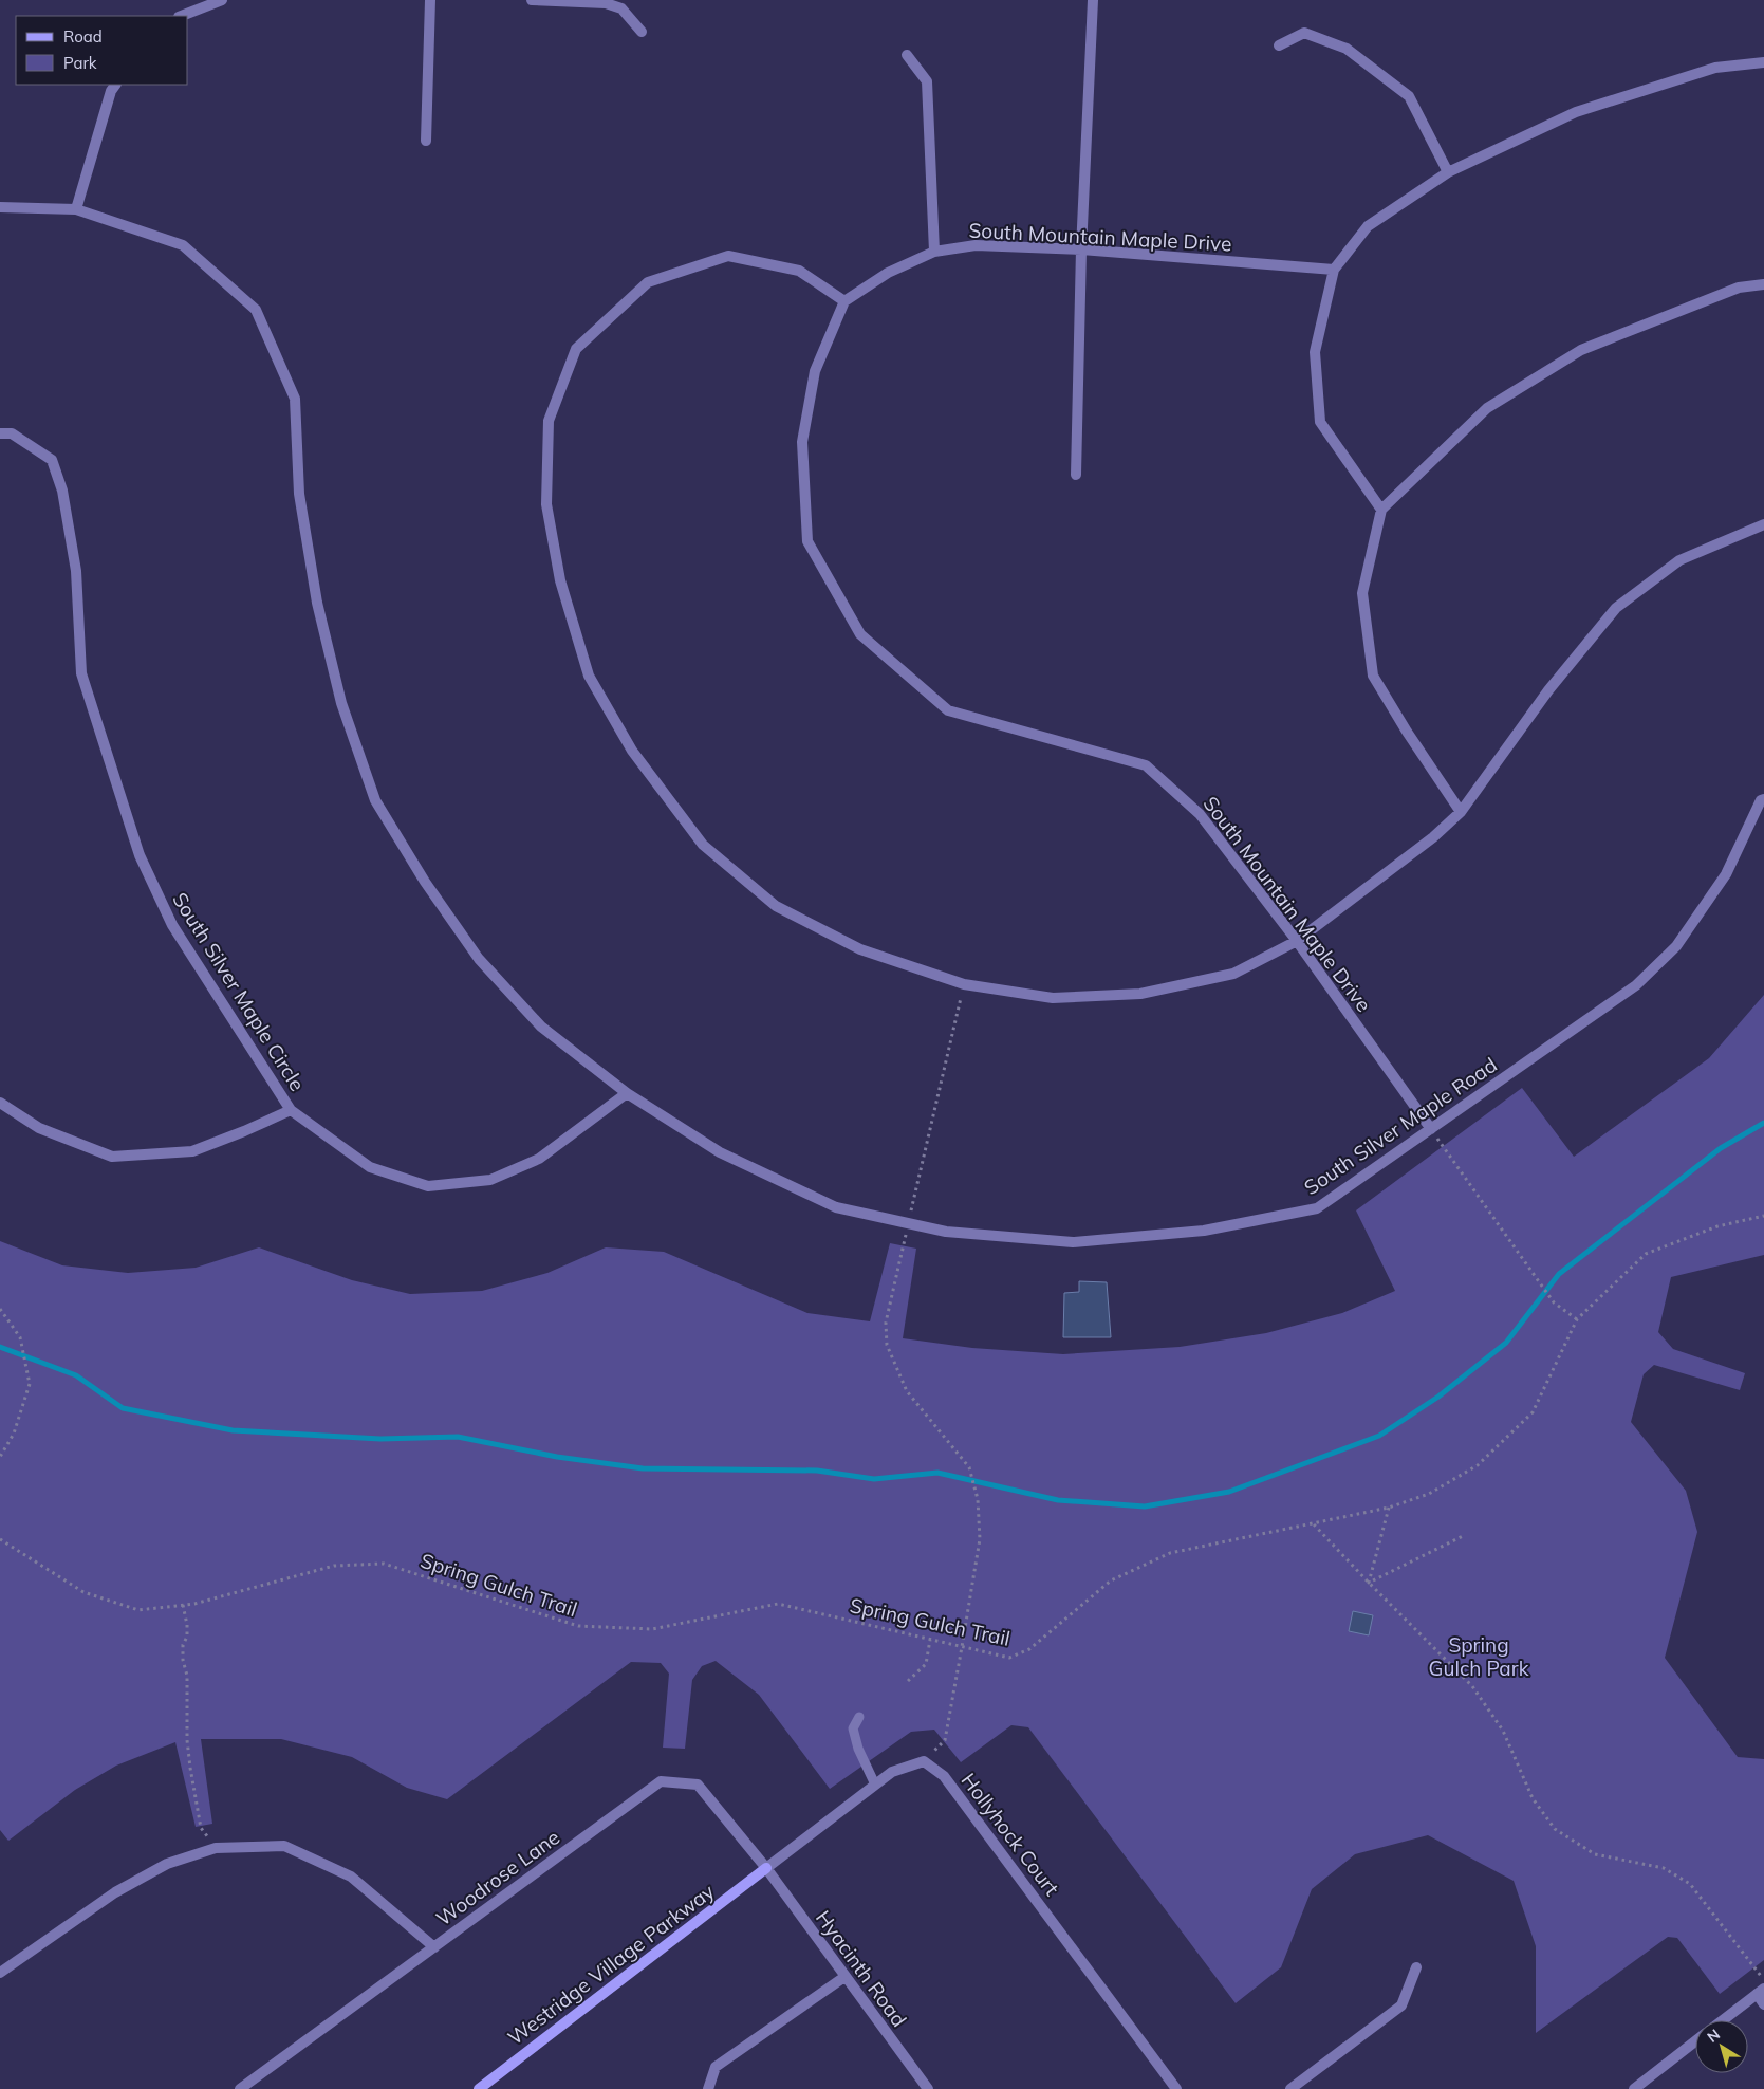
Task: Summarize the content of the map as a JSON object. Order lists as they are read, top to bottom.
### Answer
{
  "streets": {
    "street": [
      "South Mountain Maple Drive",
      "South Silver Maple Circle",
      "South Silver Maple Road",
      "Hollyhock Court",
      "Woodrose Lane",
      "Westridge Village Parkway",
      "Hyacinth Road"
    ],
    "path": ["Spring Gulch Trail"]
  },
  "crossings": [
    ["South Mountain Maple Drive", "South Silver Maple Road"],
    ["South Silver Maple Circle", "South Silver Maple Road"],
    ["Woodrose Lane", "Westridge Village Parkway"],
    ["Woodrose Lane", "Hyacinth Road"],
    ["Westridge Village Parkway", "Hyacinth Road"]
  ],
  "parks": ["Spring Gulch Park"],
  "legend": ["Road", "Park"],
  "north": "top left"
}
